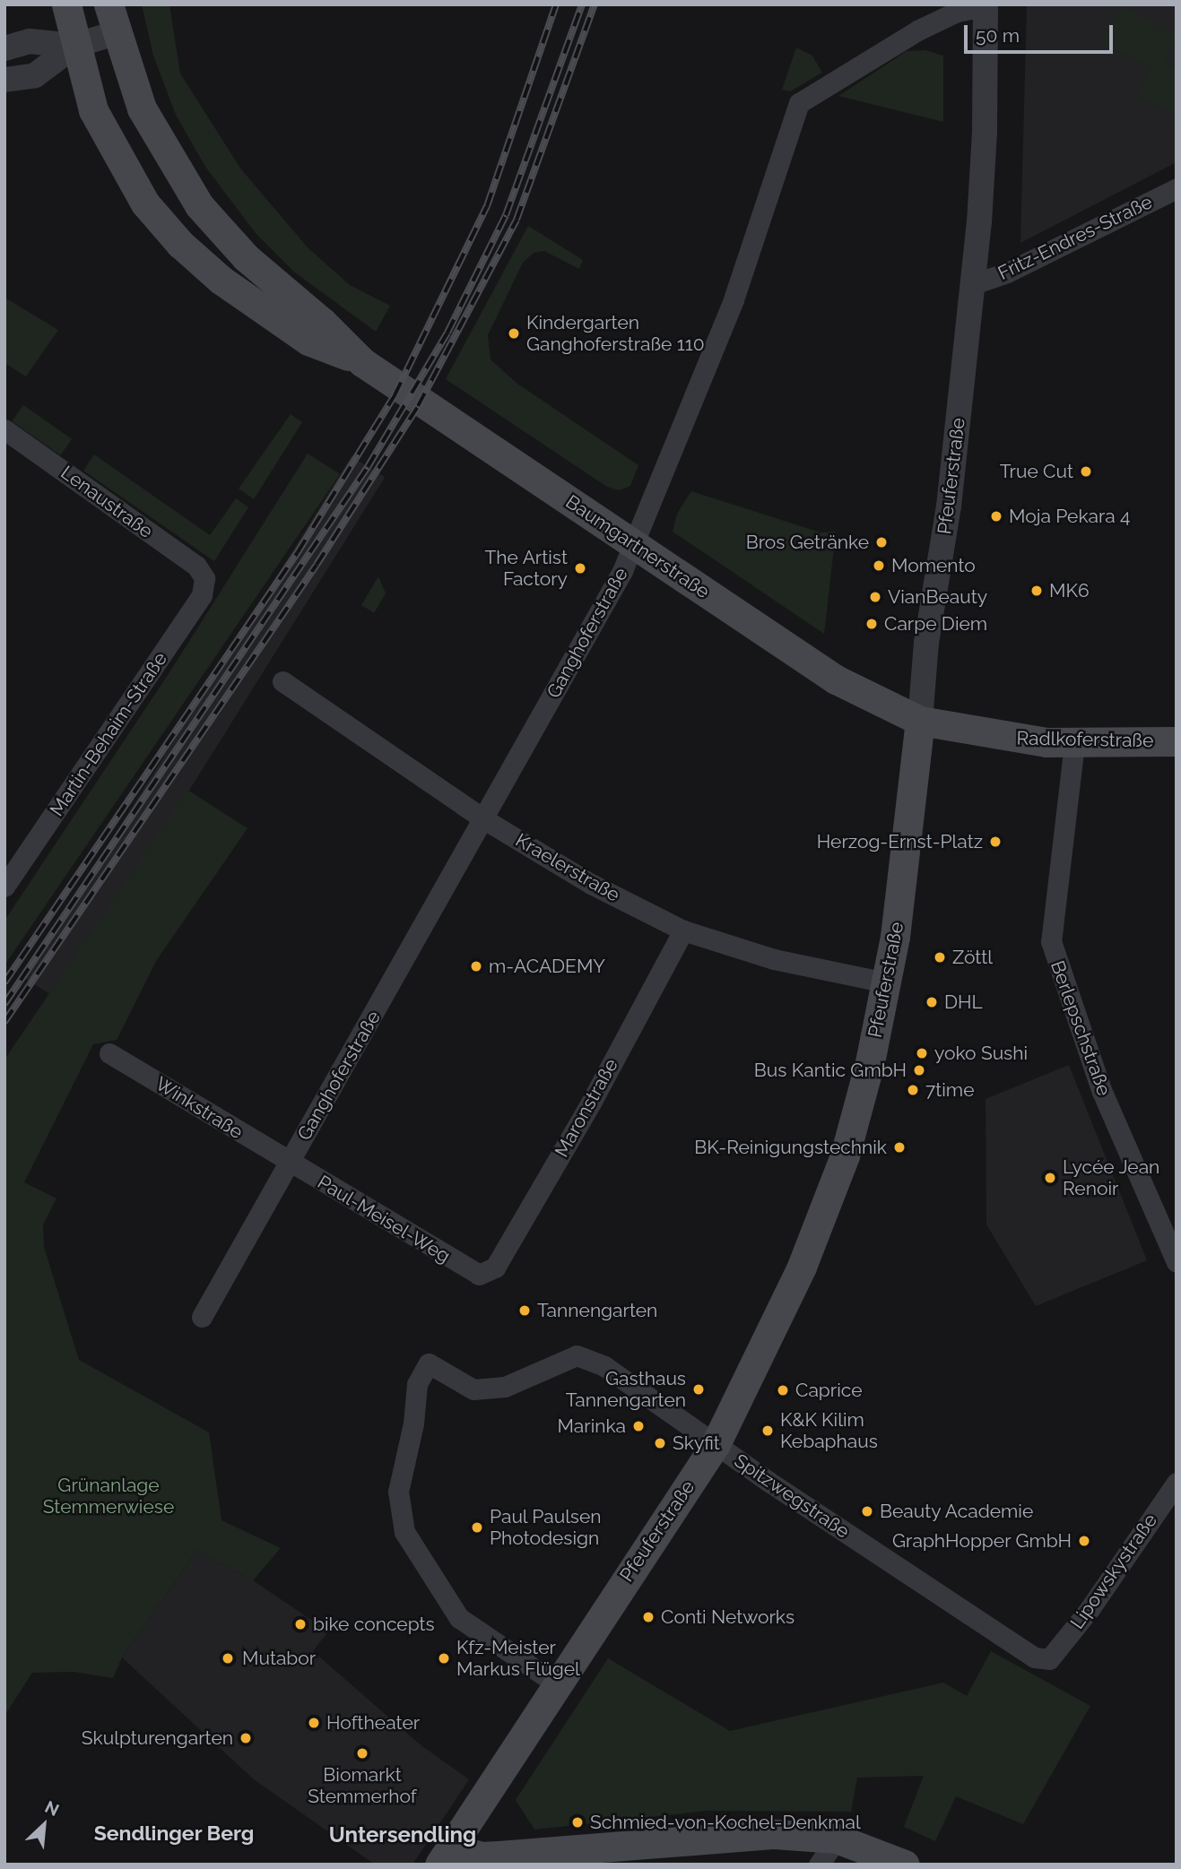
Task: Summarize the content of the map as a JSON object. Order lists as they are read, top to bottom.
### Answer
{
  "streets": {
    "main road": ["Pfeuferstraße", "Baumgartnerstraße", "Radlkoferstraße"],
    "street": [
      "Fritz-Endres-Straße",
      "Lenaustraße",
      "Ganghoferstraße",
      "Martin-Behaim-Straße",
      "Kraelerstraße",
      "Berlepschstraße",
      "Winkstraße",
      "Maronstraße",
      "Paul-Meisel-Weg",
      "Spitzwegstraße",
      "Lipowskystraße"
    ]
  },
  "crossings": [
    ["Fritz-Endres-Straße", "Pfeuferstraße"],
    ["Pfeuferstraße", "Baumgartnerstraße"],
    ["Pfeuferstraße", "Ganghoferstraße"],
    ["Pfeuferstraße", "Radlkoferstraße"],
    ["Pfeuferstraße", "Kraelerstraße"],
    ["Pfeuferstraße", "Spitzwegstraße"],
    ["Lenaustraße", "Martin-Behaim-Straße"],
    ["Baumgartnerstraße", "Ganghoferstraße"],
    ["Baumgartnerstraße", "Radlkoferstraße"],
    ["Ganghoferstraße", "Kraelerstraße"],
    ["Ganghoferstraße", "Winkstraße"],
    ["Ganghoferstraße", "Paul-Meisel-Weg"],
    ["Radlkoferstraße", "Berlepschstraße"],
    ["Kraelerstraße", "Maronstraße"],
    ["Winkstraße", "Paul-Meisel-Weg"],
    ["Maronstraße", "Paul-Meisel-Weg"],
    ["Spitzwegstraße", "Lipowskystraße"]
  ],
  "districts": ["Sendlinger Berg", "Untersendling"],
  "parks": ["Grünanlage Stemmerwiese"],
  "places": [
    "Kindergarten Ganghoferstraße 110",
    "True Cut",
    "Moja Pekara 4",
    "Bros Getränke",
    "Momento",
    "The Artist Factory",
    "MK6",
    "VianBeauty",
    "Carpe Diem",
    "Herzog-Ernst-Platz",
    "Zöttl",
    "m-ACADEMY",
    "DHL",
    "yoko Sushi",
    "Bus Kantic GmbH",
    "7time",
    "BK-Reinigungstechnik",
    "Lycée Jean Renoir",
    "Tannengarten",
    "Gasthaus Tannengarten",
    "Caprice",
    "Marinka",
    "K&K Kilim Kebaphaus",
    "Skyfit",
    "Beauty Academie",
    "Paul Paulsen Photodesign",
    "GraphHopper GmbH",
    "Conti Networks",
    "bike concepts",
    "Mutabor",
    "Kfz-Meister Markus Flügel",
    "Hoftheater",
    "Skulpturengarten",
    "Biomarkt Stemmerhof",
    "Schmied-von-Kochel-Denkmal"
  ],
  "scale_bar": "50 m",
  "north": "top right"
}
